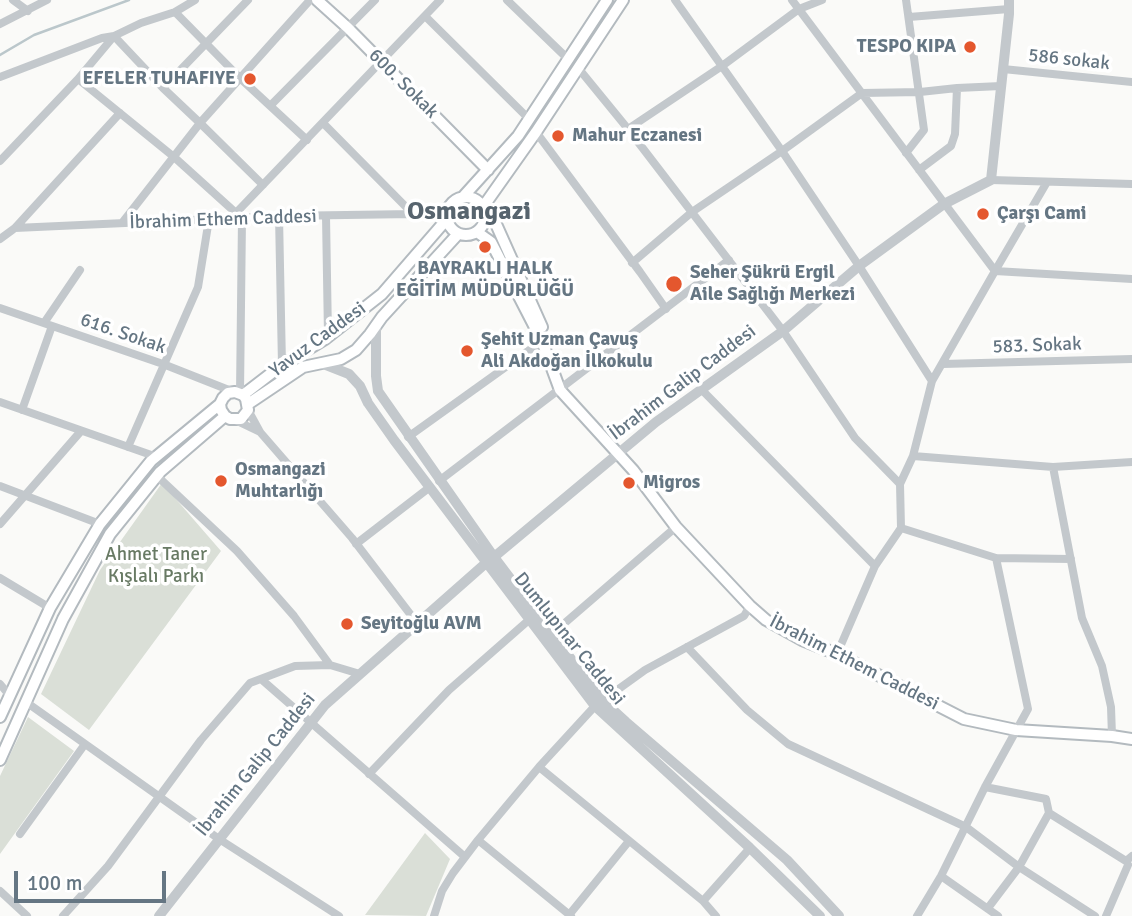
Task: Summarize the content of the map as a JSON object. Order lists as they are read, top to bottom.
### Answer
{
  "streets": {
    "main road": ["600. Sokak", "İbrahim Ethem Caddesi", "Yavuz Caddesi"],
    "street": [
      "586 sokak",
      "616. Sokak",
      "583. Sokak",
      "İbrahim Galip Caddesi",
      "Dumlupınar Caddesi"
    ]
  },
  "crossings": [
    ["İbrahim Ethem Caddesi", "Yavuz Caddesi"],
    ["İbrahim Ethem Caddesi", "İbrahim Galip Caddesi"],
    ["616. Sokak", "Yavuz Caddesi"],
    ["Yavuz Caddesi", "Dumlupınar Caddesi"],
    ["İbrahim Galip Caddesi", "Dumlupınar Caddesi"]
  ],
  "districts": ["Osmangazi"],
  "parks": ["Ahmet Taner Kışlalı Parkı"],
  "places": [
    "TESPO KIPA",
    "EFELER TUHAFIYE",
    "Mahur Eczanesi",
    "Çarşı Cami",
    "BAYRAKLI HALK EĞİTİM MÜDÜRLÜĞÜ",
    "Seher Şükrü Ergil Aile Sağlığı Merkezi",
    "Şehit Uzman Çavuş Ali Akdoğan İlkokulu",
    "Osmangazi Muhtarlığı",
    "Migros",
    "Seyitoğlu AVM"
  ],
  "scale_bar": "100 m"
}
